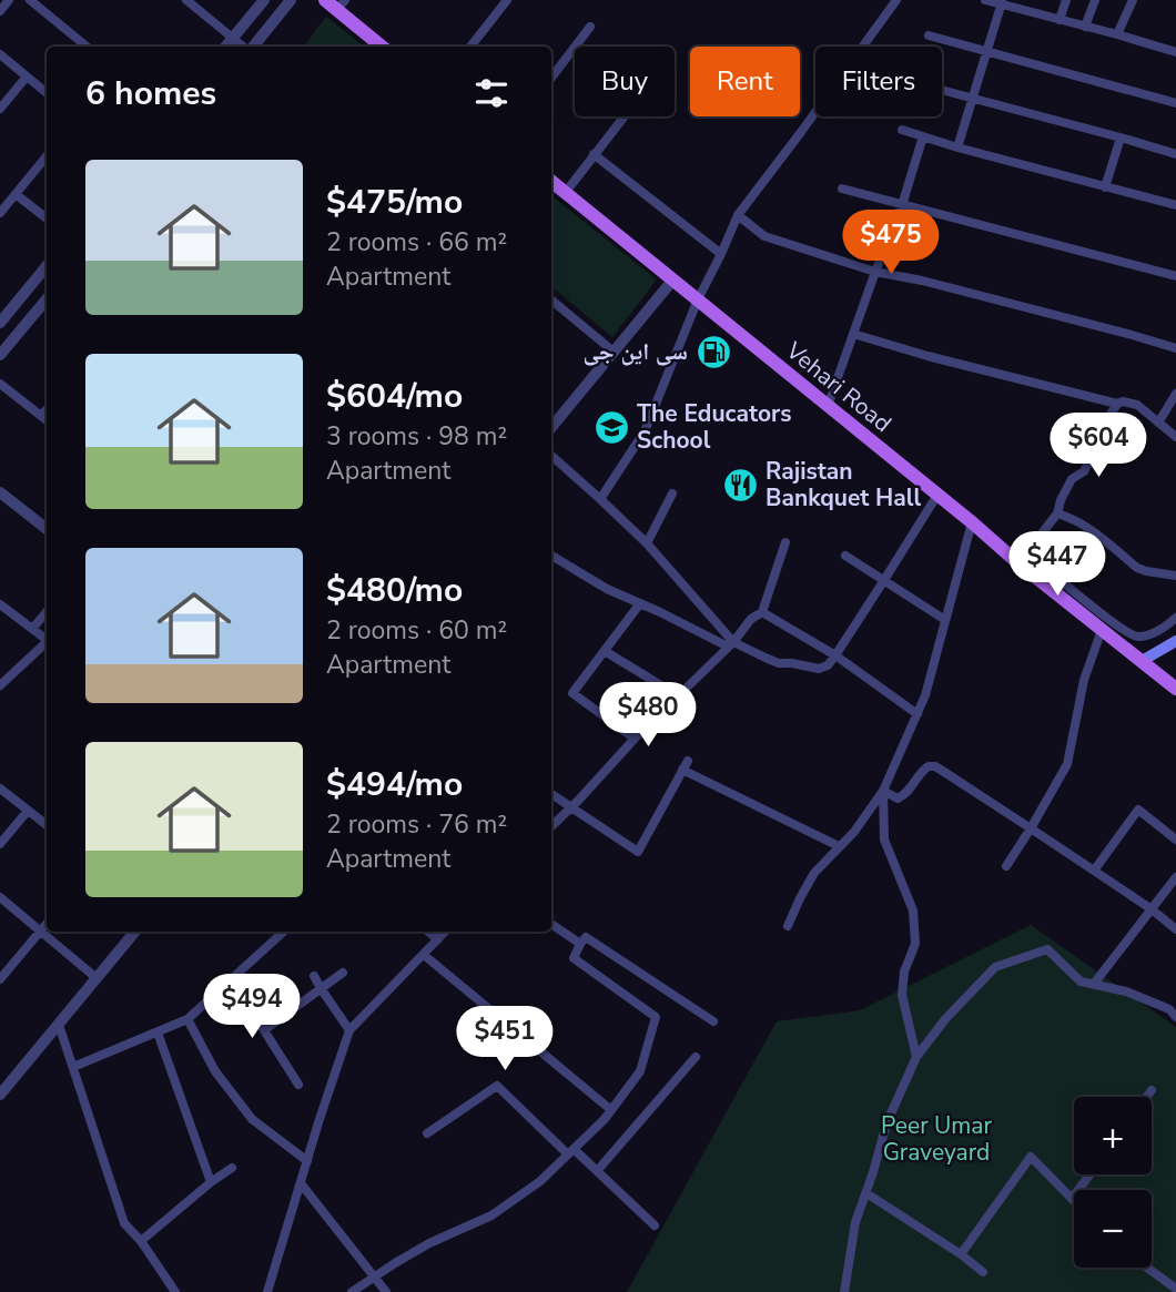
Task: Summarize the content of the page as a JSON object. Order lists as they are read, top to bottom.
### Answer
{
  "streets": {
    "main road": ["Vehari Road"]
  },
  "parks": ["Peer Umar Graveyard"],
  "places": {
    "fuel station": ["سی این جی"],
    "school or university": ["The Educators School"],
    "restaurant": ["Rajistan Bankquet Hall"]
  },
  "page": {
    "chip": ["Buy", "Rent", "Filters"],
    "heading": "6 homes",
    "list": [
      {
        "name": "$475/mo",
        "note": "2 rooms · 66 m² · Apartment"
      },
      {
        "name": "$604/mo",
        "note": "3 rooms · 98 m² · Apartment"
      },
      {
        "name": "$480/mo",
        "note": "2 rooms · 60 m² · Apartment"
      },
      {
        "name": "$494/mo",
        "note": "2 rooms · 76 m² · Apartment"
      }
    ],
    "price": [
      "$475",
      "$604",
      "$447",
      "$480",
      "$494",
      "$451"
    ],
    "map_buttons": ["+", "−"]
  }
}
